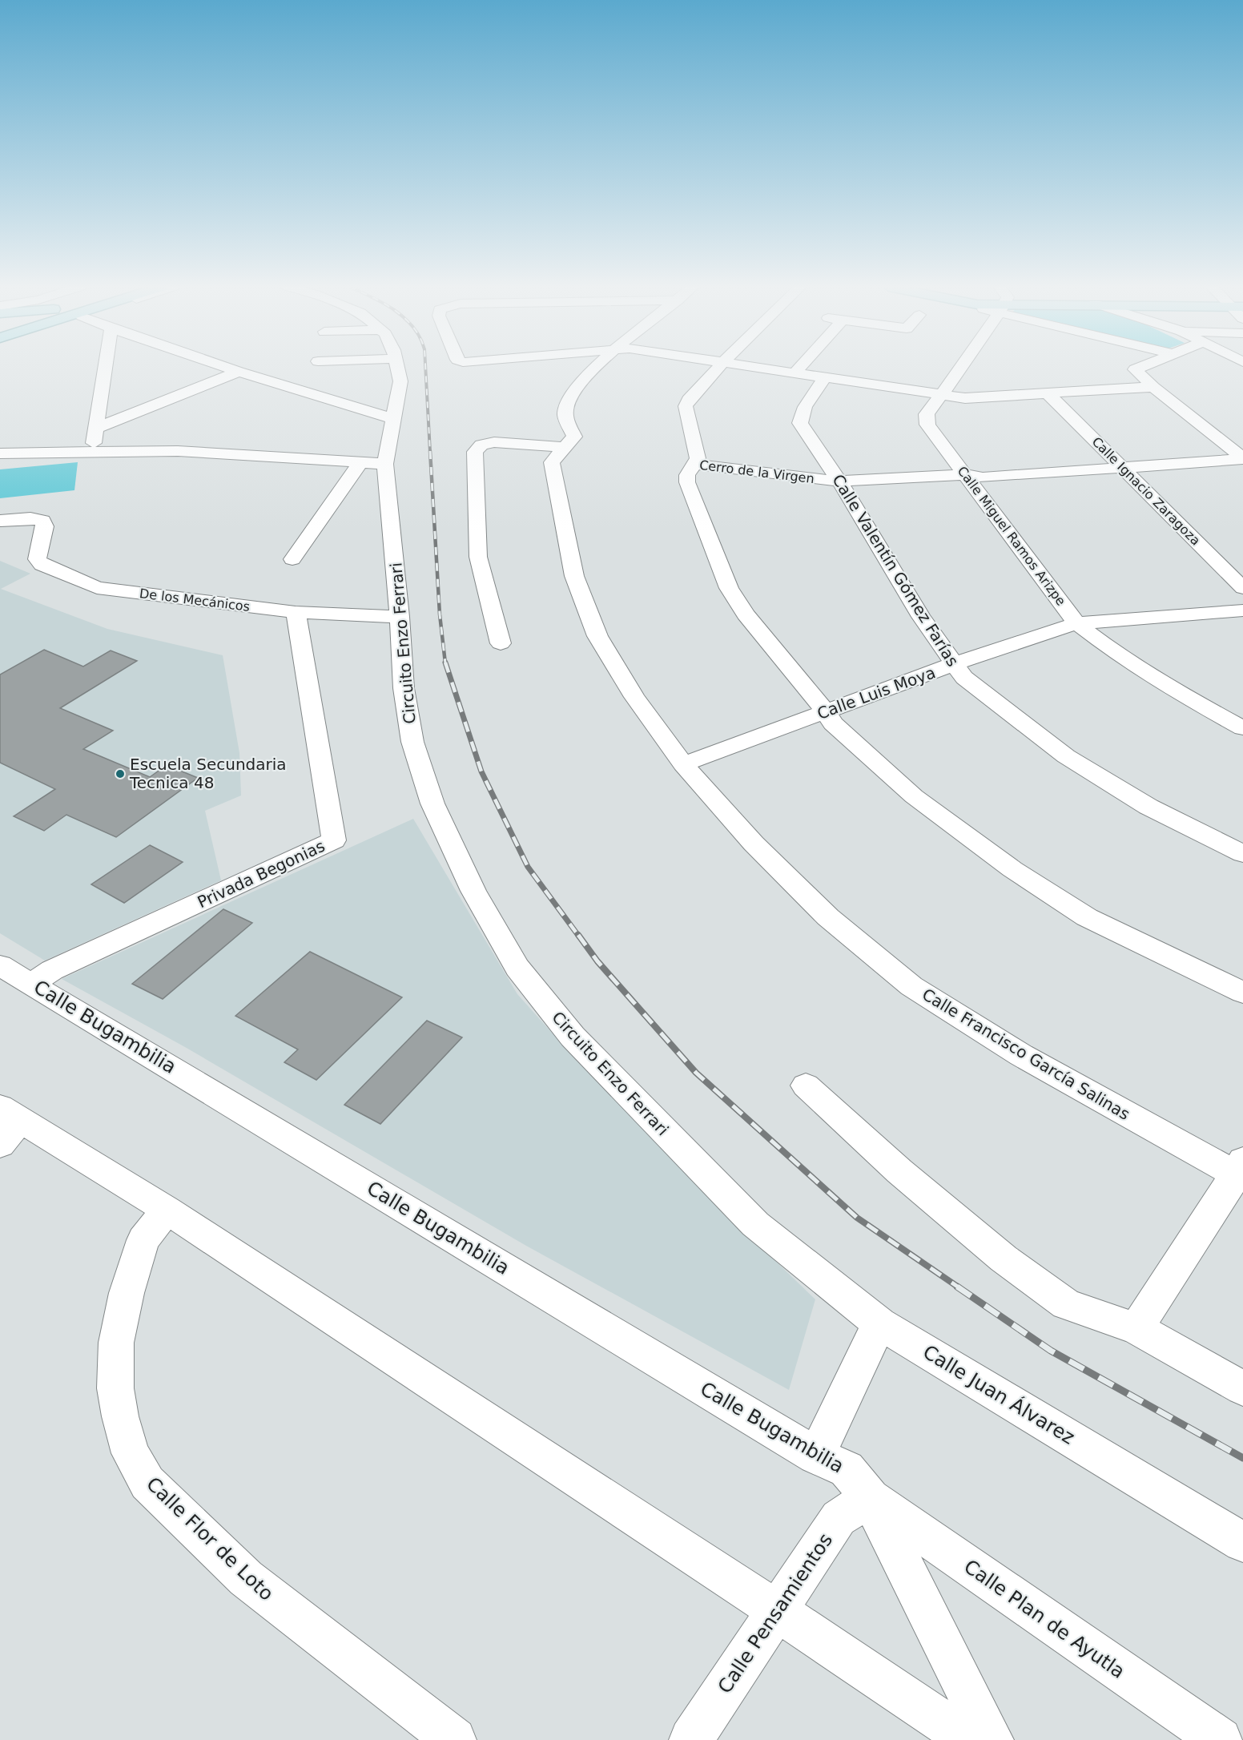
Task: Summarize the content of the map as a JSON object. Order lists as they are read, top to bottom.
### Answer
{
  "streets": {
    "street": [
      "Cerro de la Virgen",
      "Calle Ignacio Zaragoza",
      "Calle Miguel Ramos Arizpe",
      "Calle Valentín Gómez Farías",
      "De los Mecánicos",
      "Circuito Enzo Ferrari",
      "Calle Luis Moya",
      "Privada Begonias",
      "Calle Bugambilia",
      "Calle Francisco García Salinas",
      "Calle Juan Álvarez",
      "Calle Flor de Loto",
      "Calle Pensamientos",
      "Calle Plan de Ayutla"
    ]
  },
  "crossings": [
    ["Cerro de la Virgen", "Calle Ignacio Zaragoza"],
    ["Cerro de la Virgen", "Calle Miguel Ramos Arizpe"],
    ["Cerro de la Virgen", "Calle Valentín Gómez Farías"],
    ["Calle Miguel Ramos Arizpe", "Calle Luis Moya"],
    ["Calle Valentín Gómez Farías", "Calle Luis Moya"],
    ["De los Mecánicos", "Circuito Enzo Ferrari"],
    ["De los Mecánicos", "Privada Begonias"],
    ["Circuito Enzo Ferrari", "Calle Juan Álvarez"],
    ["Calle Luis Moya", "Calle Francisco García Salinas"],
    ["Privada Begonias", "Calle Bugambilia"],
    ["Calle Bugambilia", "Calle Pensamientos"],
    ["Calle Bugambilia", "Calle Plan de Ayutla"],
    ["Calle Pensamientos", "Calle Plan de Ayutla"]
  ],
  "places": ["Escuela Secundaria Tecnica 48"]
}
